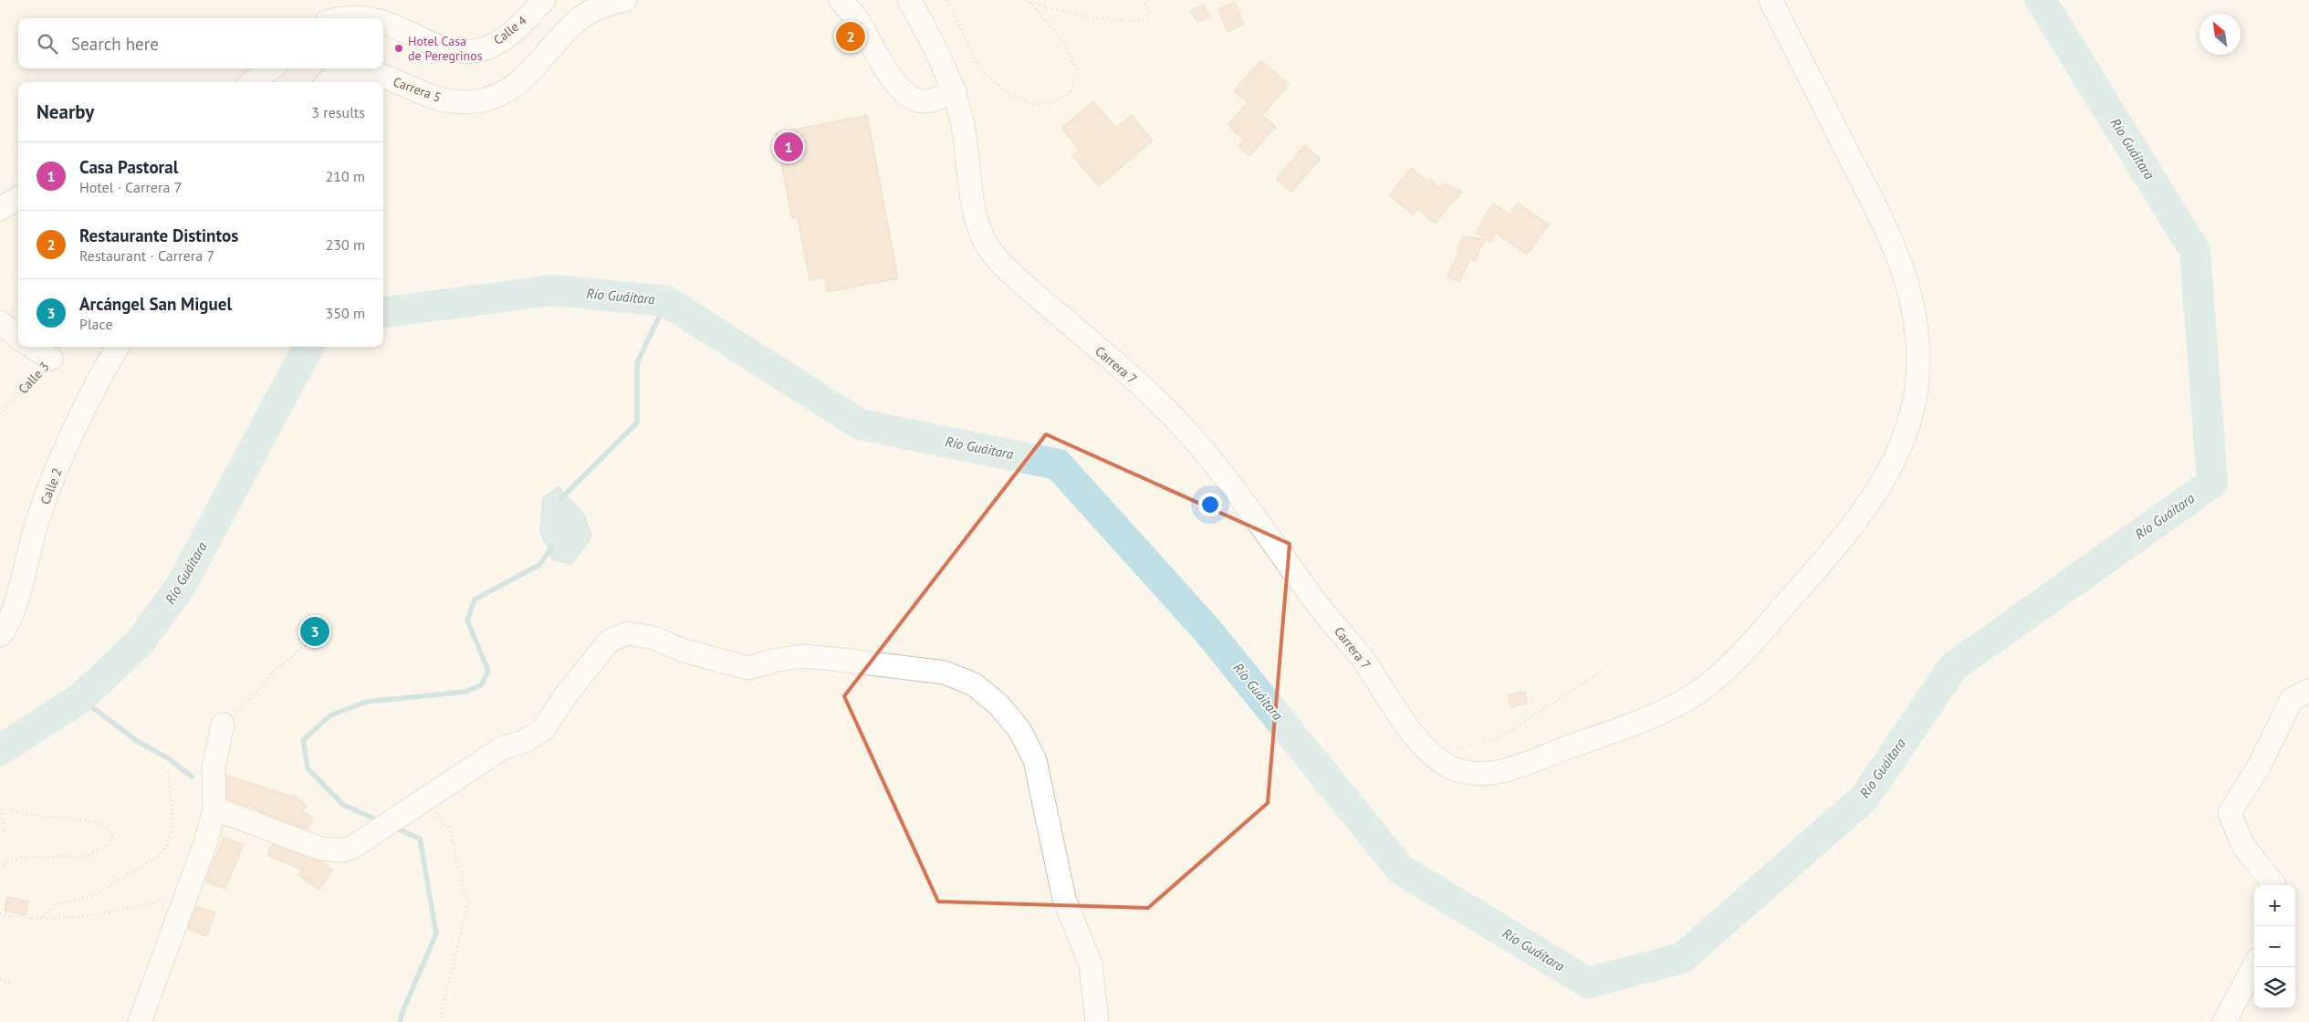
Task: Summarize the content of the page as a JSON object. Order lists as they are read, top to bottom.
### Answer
{
  "streets": {
    "street": [
      "Calle 4",
      "Carrera 5",
      "Carrera 7",
      "Calle 2"
    ],
    "path": ["Calle 3"]
  },
  "water": ["Río Guáitara"],
  "places": ["Hotel Casa de Peregrinos"],
  "north": "top left",
  "page": {
    "search": "Search here",
    "pins": ["2", "1", "3"],
    "heading": ["Nearby", "3 results"],
    "list": [
      {
        "mark": "1",
        "name": "Casa Pastoral",
        "note": "Hotel · Carrera 7",
        "value": "210 m"
      },
      {
        "mark": "2",
        "name": "Restaurante Distintos",
        "note": "Restaurant · Carrera 7",
        "value": "230 m"
      },
      {
        "mark": "3",
        "name": "Arcángel San Miguel",
        "note": "Place",
        "value": "350 m"
      }
    ],
    "map_buttons": ["+", "−"]
  }
}
